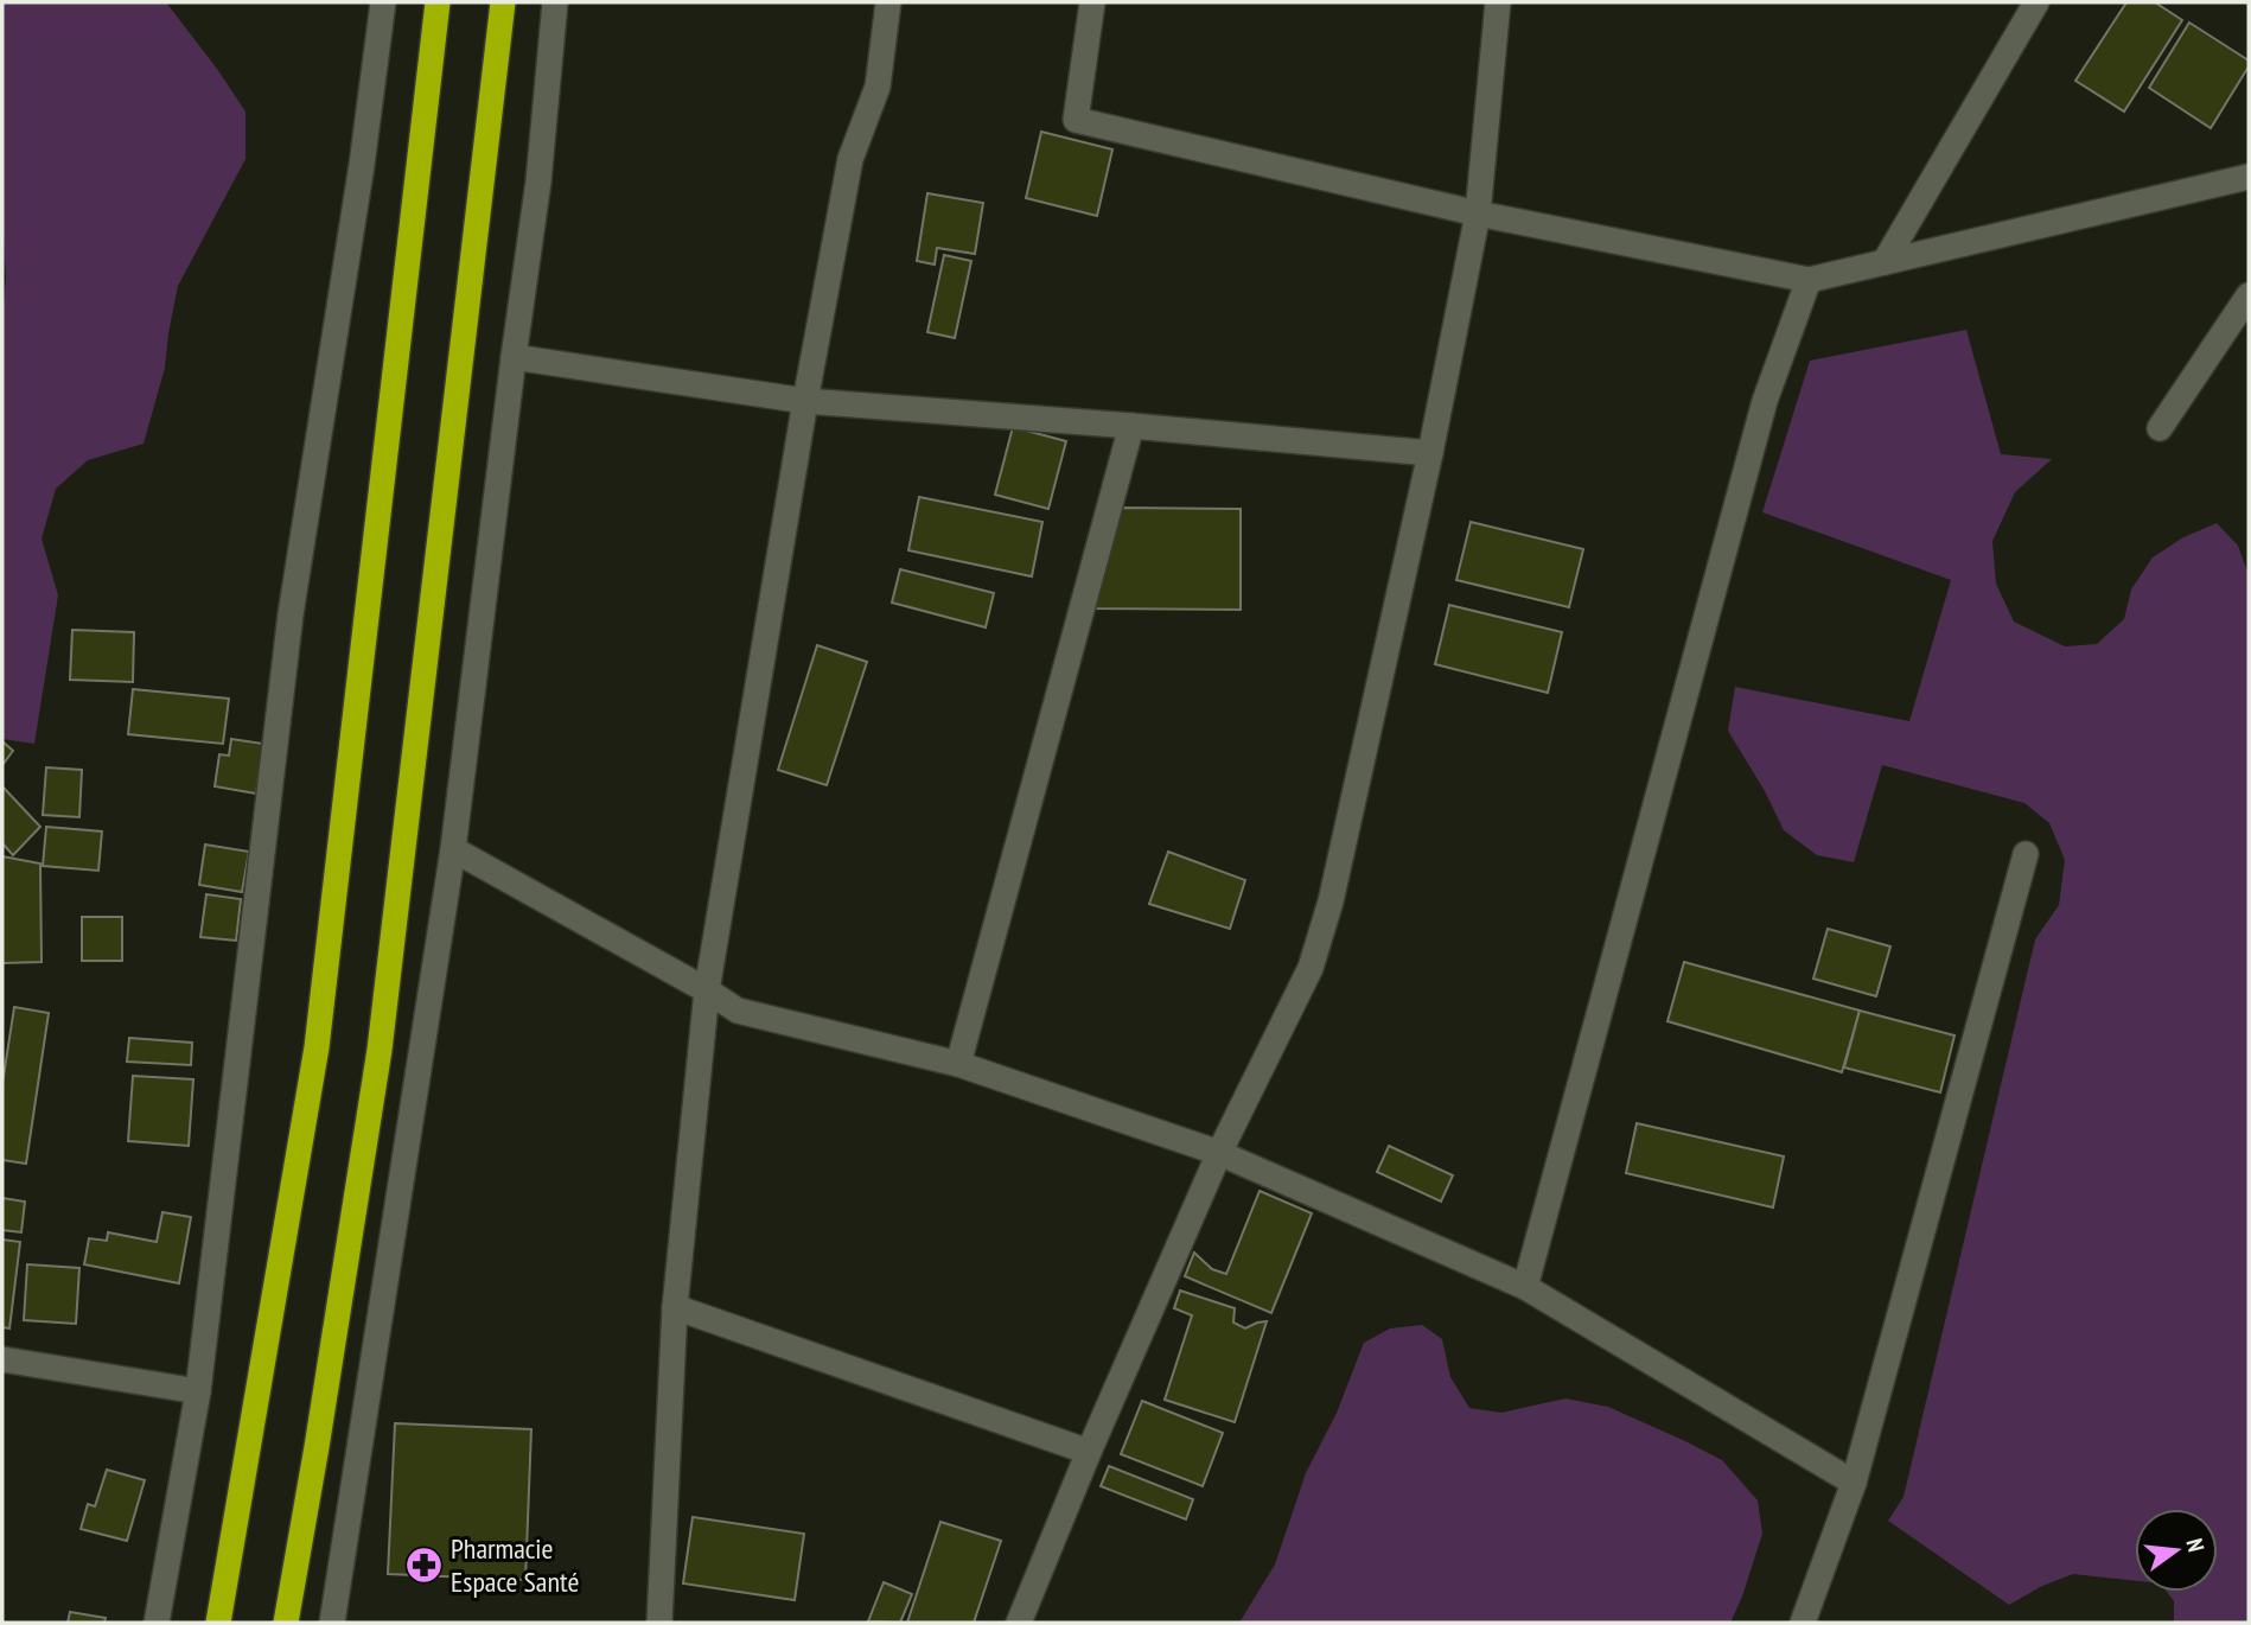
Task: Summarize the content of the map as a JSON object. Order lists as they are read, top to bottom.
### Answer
{
  "places": {
    "pharmacy": ["Pharmacie Espace Santé"]
  },
  "north": "right"
}
